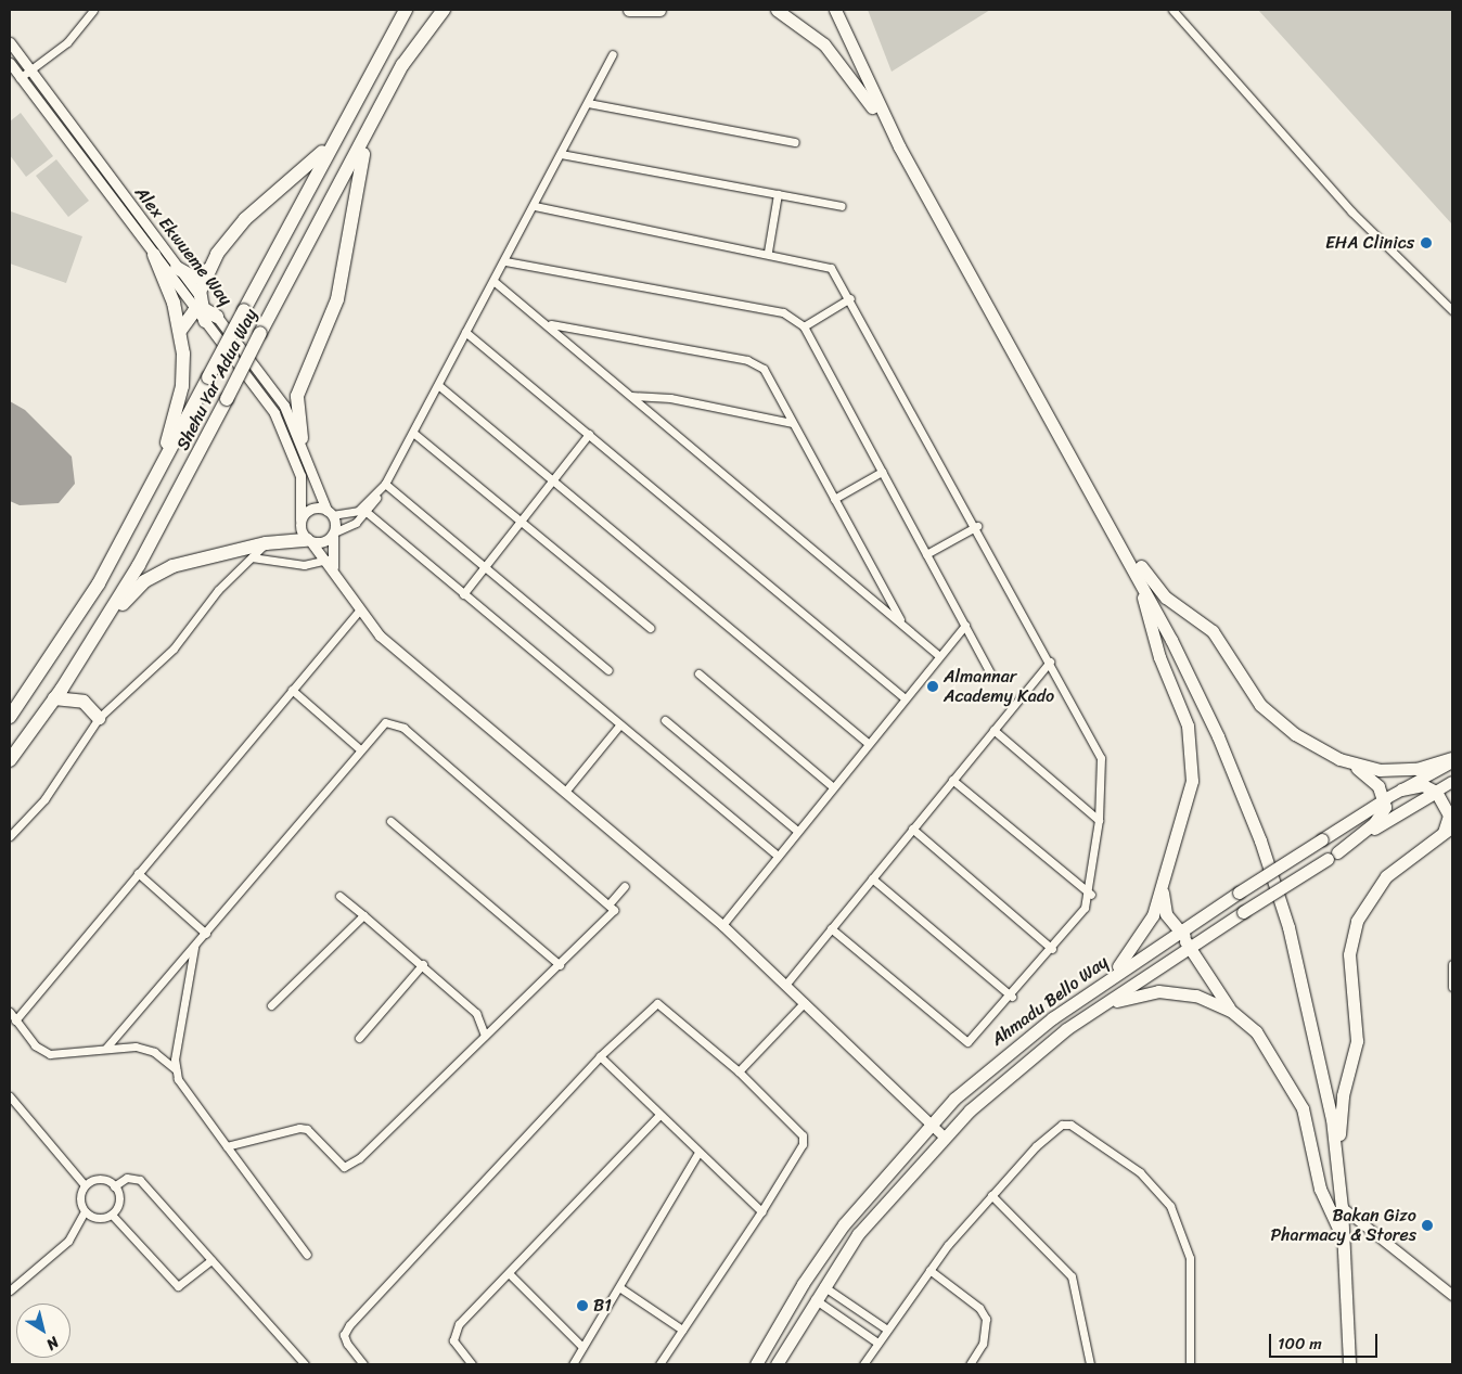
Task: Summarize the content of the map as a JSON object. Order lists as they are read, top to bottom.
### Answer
{
  "streets": {
    "highway": ["Shehu Yar'Adua Way"],
    "main road": ["Ahmadu Bello Way"],
    "street": ["Alex Ekwueme Way"]
  },
  "places": [
    "EHA Clinics",
    "Almannar Academy Kado",
    "Bakan Gizo Pharmacy & Stores",
    "B1"
  ],
  "scale_bar": "100 m",
  "north": "bottom right"
}
